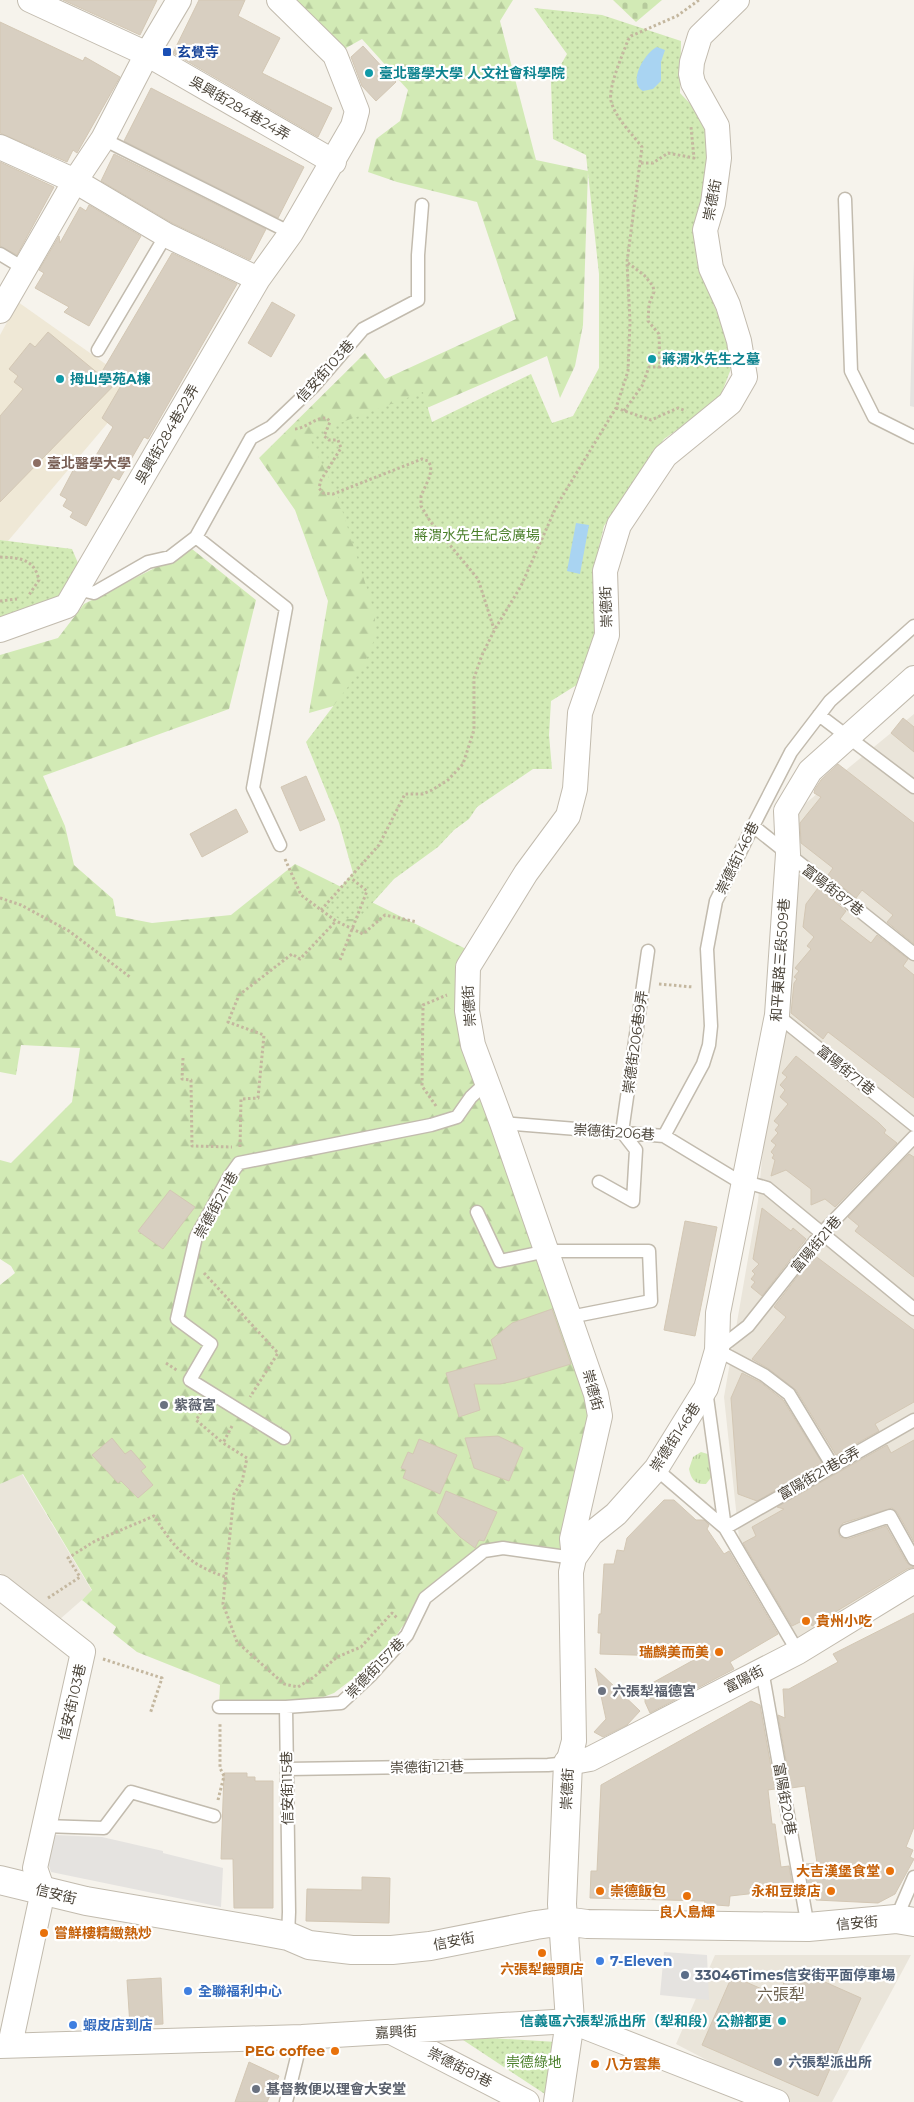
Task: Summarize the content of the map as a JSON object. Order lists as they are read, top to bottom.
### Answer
{
  "streets": {
    "street": [
      "吳興街284巷24弄",
      "崇德街",
      "信安街103巷",
      "吳興街284巷22弄",
      "崇德街146巷",
      "和平東路三段509巷",
      "富陽街",
      "信安街",
      "嘉興街",
      "崇德街81巷"
    ],
    "lane": [
      "富陽街87巷",
      "崇德街206巷9弄",
      "富陽街71巷",
      "崇德街206巷",
      "崇德街211巷",
      "富陽街21巷",
      "富陽街21巷6弄",
      "崇德街157巷",
      "崇德街121巷",
      "信安街115巷",
      "富陽街20巷"
    ]
  },
  "crossings": [
    ["吳興街284巷24弄", "吳興街284巷22弄"],
    ["崇德街", "崇德街146巷"],
    ["崇德街", "崇德街206巷"],
    ["崇德街", "崇德街211巷"],
    ["崇德街", "崇德街157巷"],
    ["崇德街", "富陽街"],
    ["崇德街", "崇德街121巷"],
    ["崇德街", "信安街"],
    ["崇德街", "嘉興街"],
    ["信安街103巷", "吳興街284巷22弄"],
    ["信安街103巷", "信安街"],
    ["崇德街146巷", "富陽街87巷"],
    ["崇德街146巷", "和平東路三段509巷"],
    ["崇德街146巷", "崇德街206巷"],
    ["崇德街146巷", "富陽街21巷"],
    ["崇德街146巷", "崇德街157巷"],
    ["富陽街87巷", "和平東路三段509巷"],
    ["和平東路三段509巷", "富陽街71巷"],
    ["和平東路三段509巷", "崇德街206巷"],
    ["和平東路三段509巷", "富陽街21巷"],
    ["崇德街206巷9弄", "崇德街206巷"],
    ["崇德街206巷", "富陽街21巷"],
    ["崇德街157巷", "信安街115巷"],
    ["富陽街", "崇德街121巷"],
    ["富陽街", "富陽街20巷"],
    ["崇德街121巷", "信安街115巷"],
    ["信安街115巷", "信安街"],
    ["富陽街20巷", "信安街"],
    ["嘉興街", "崇德街81巷"]
  ],
  "districts": ["六張犁"],
  "parks": ["蔣渭水先生紀念廣場", "崇德綠地"],
  "places": {
    "transit": ["玄覺寺"],
    "other": [
      "臺北醫學大學 人文社會科學院",
      "蔣渭水先生之墓",
      "拇山學苑A棟",
      "臺北醫學大學",
      "紫薇宮",
      "貴州小吃",
      "瑞麟美而美",
      "六張犁福德宮",
      "大吉漢堡食堂",
      "崇德飯包",
      "永和豆漿店",
      "良人島輝",
      "嘗鮮樓精緻熱炒",
      "六張犁饅頭店",
      "7-Eleven",
      "33046Times信安街平面停車場",
      "全聯福利中心",
      "信義區六張犁派出所（犁和段）公辦都更",
      "蝦皮店到店",
      "PEG coffee",
      "六張犁派出所",
      "八方雲集",
      "基督教便以理會大安堂"
    ]
  }
}
